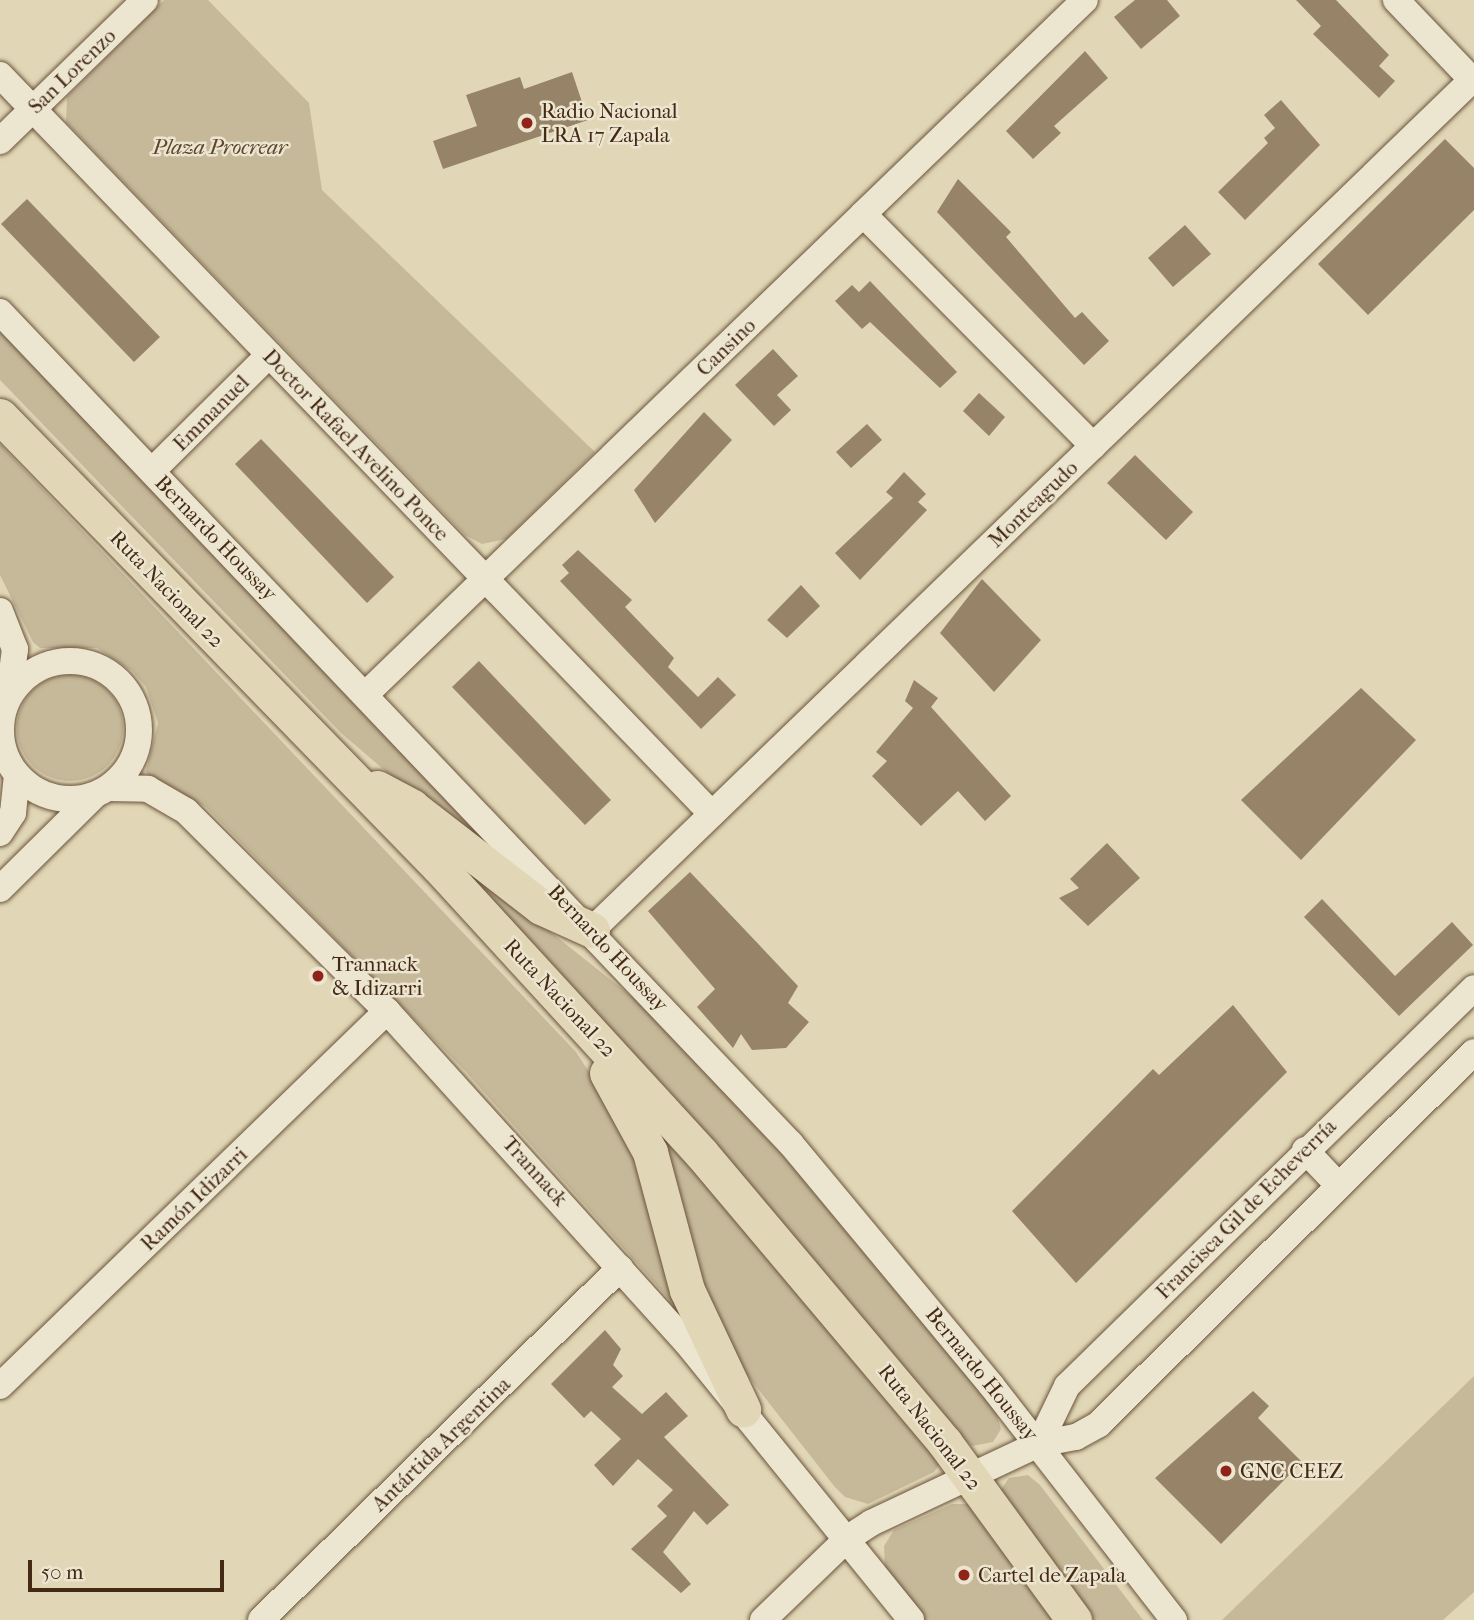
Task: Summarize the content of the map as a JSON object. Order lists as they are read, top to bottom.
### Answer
{
  "streets": {
    "main road": ["Ruta Nacional 22"],
    "street": [
      "San Lorenzo",
      "Cansino",
      "Emmanuel",
      "Doctor Rafael Avelino Ponce",
      "Monteagudo",
      "Bernardo Houssay",
      "Trannack",
      "Ramón Idizarri",
      "Francisca Gil de Echeverría",
      "Antártida Argentina"
    ]
  },
  "crossings": [
    ["San Lorenzo", "Doctor Rafael Avelino Ponce"],
    ["Cansino", "Doctor Rafael Avelino Ponce"],
    ["Cansino", "Bernardo Houssay"],
    ["Emmanuel", "Doctor Rafael Avelino Ponce"],
    ["Emmanuel", "Bernardo Houssay"],
    ["Doctor Rafael Avelino Ponce", "Monteagudo"],
    ["Monteagudo", "Bernardo Houssay"],
    ["Bernardo Houssay", "Francisca Gil de Echeverría"],
    ["Trannack", "Ramón Idizarri"],
    ["Trannack", "Antártida Argentina"]
  ],
  "parks": ["Plaza Procrear"],
  "places": [
    "Radio Nacional LRA 17 Zapala",
    "Trannack & Idizarri",
    "GNC CEEZ",
    "Cartel de Zapala"
  ],
  "scale_bar": "50 m"
}
